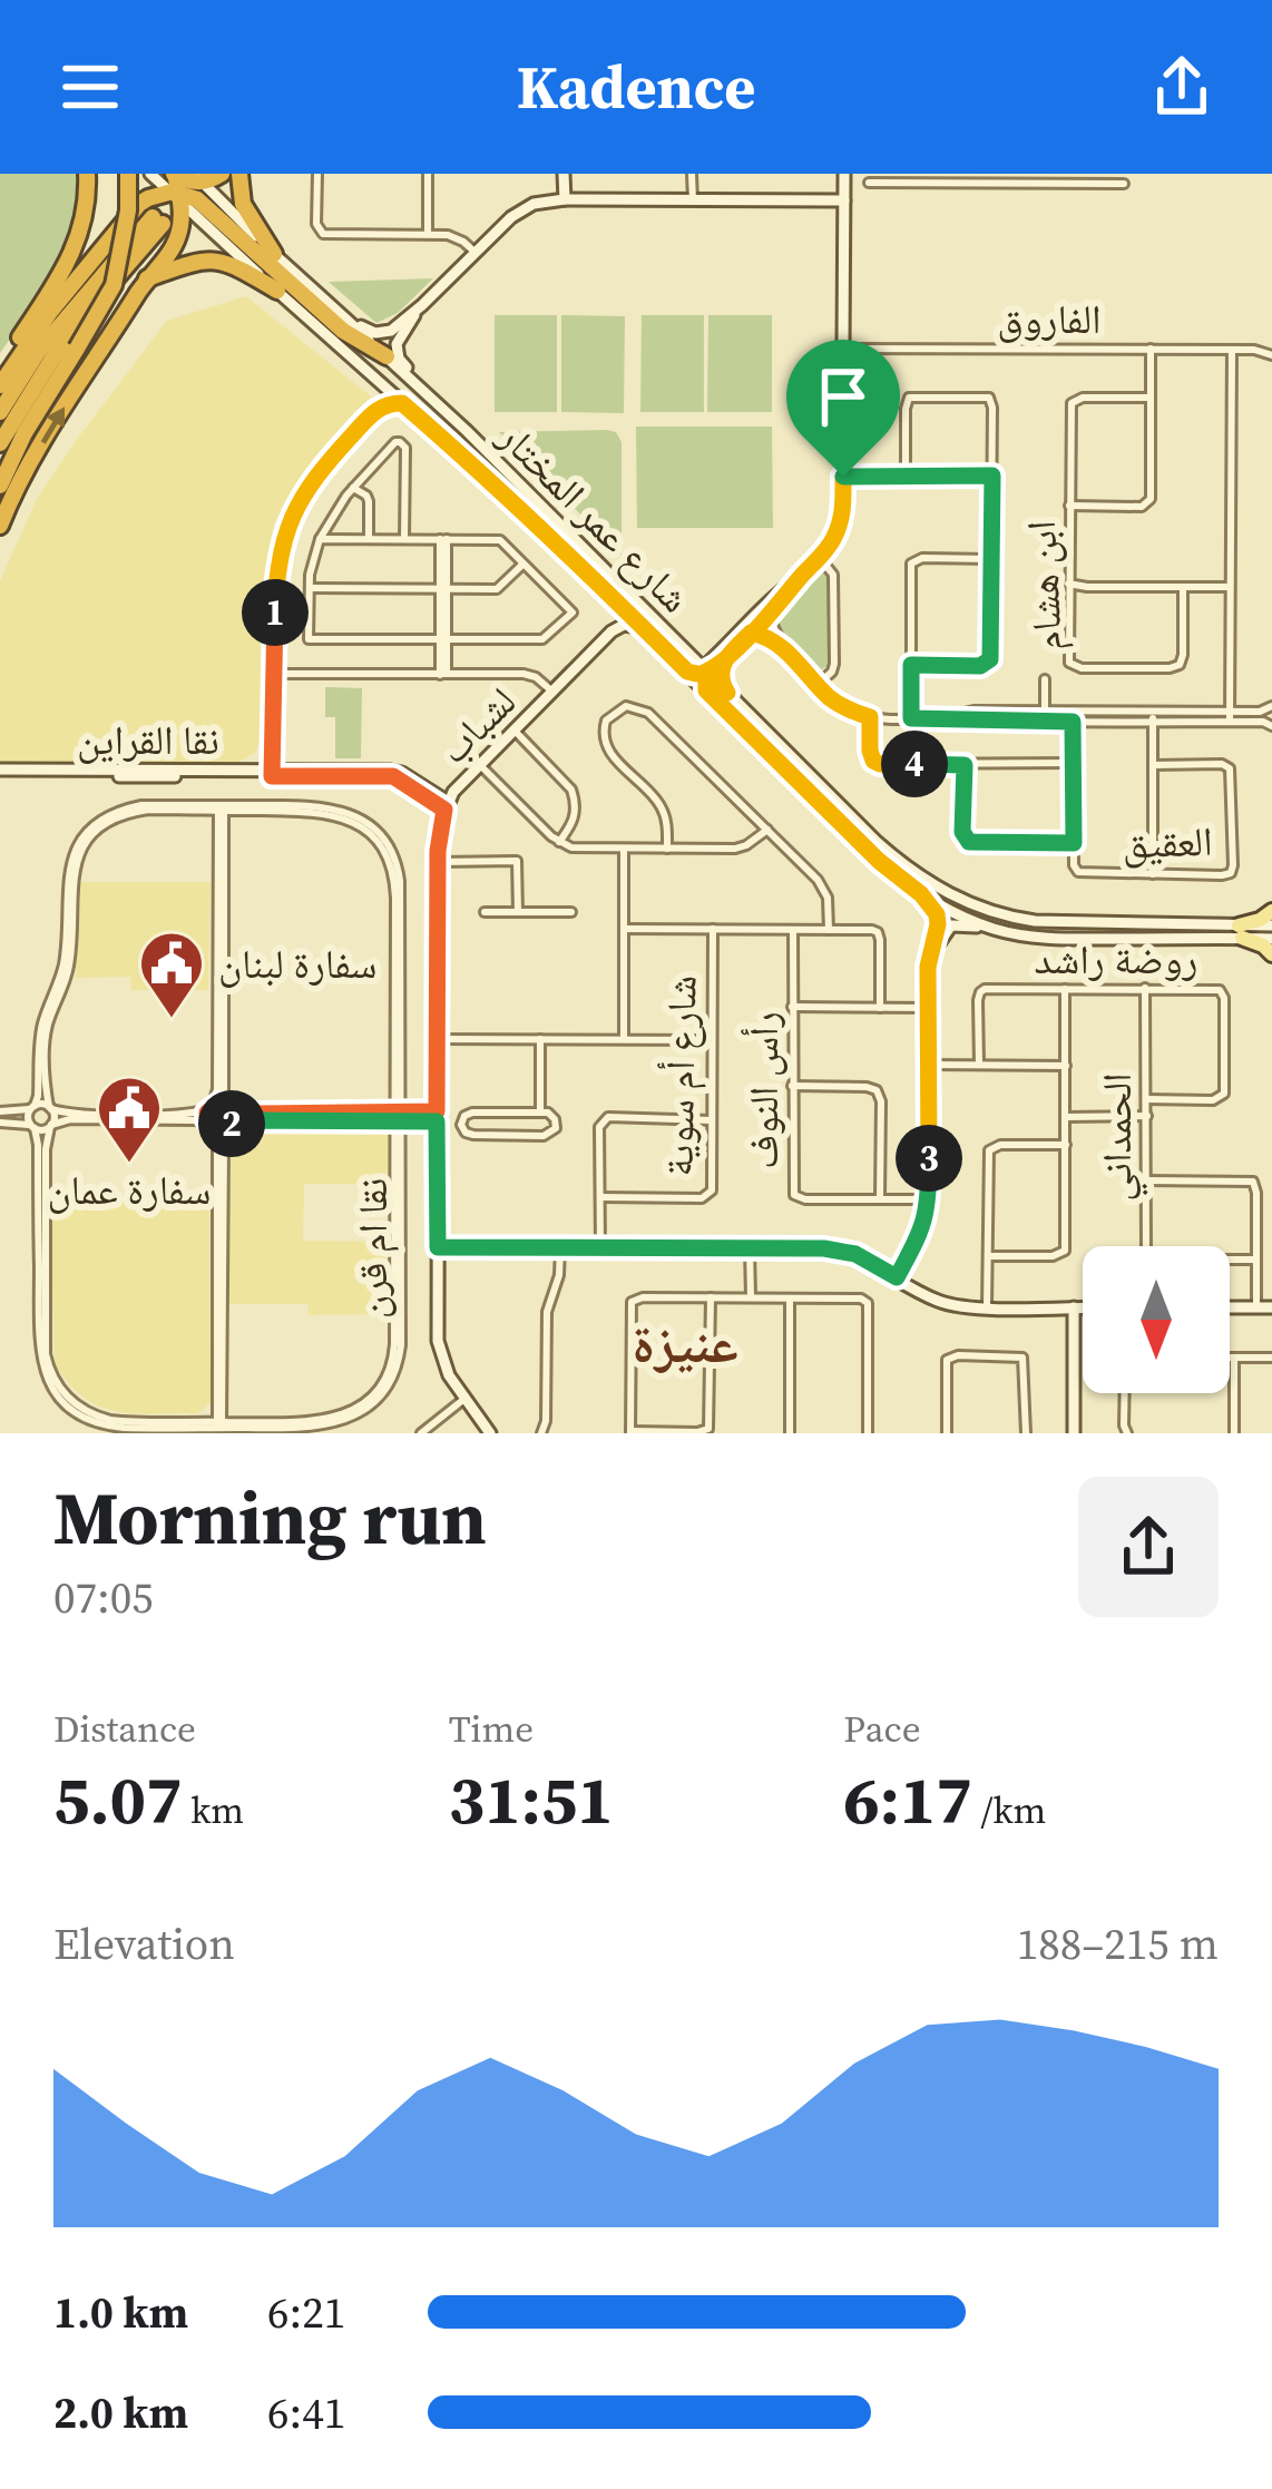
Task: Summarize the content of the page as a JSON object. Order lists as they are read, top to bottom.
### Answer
{
  "streets": {
    "street": [
      "الفاروق",
      "شارع عمر المختار",
      "ابن هشام",
      "لشباب",
      "نقا القراين",
      "العقيق",
      "روضة راشد",
      "شارع أم سوية",
      "رأس النوف",
      "الحمداني",
      "نقا ام قرن"
    ]
  },
  "crossings": [
    ["لشباب", "نقا القراين"],
    ["روضة راشد", "الحمداني"]
  ],
  "districts": ["عنيزة"],
  "places": {
    "public building": ["سفارة لبنان", "سفارة عمان"]
  },
  "north": "bottom",
  "page": {
    "header": "Kadence",
    "pins": [
      "1",
      "4",
      "2",
      "3"
    ],
    "heading": ["Morning run", "07:05"],
    "stats": [
      ["Distance", "5.07 km"],
      ["Time", "31:51"],
      ["Pace", "6:17 /km"]
    ],
    "chart": ["Elevation", "188–215 m"],
    "list": [
      {
        "name": "1.0 km",
        "note": "6:21"
      },
      {
        "name": "2.0 km",
        "note": "6:41"
      }
    ]
  }
}
